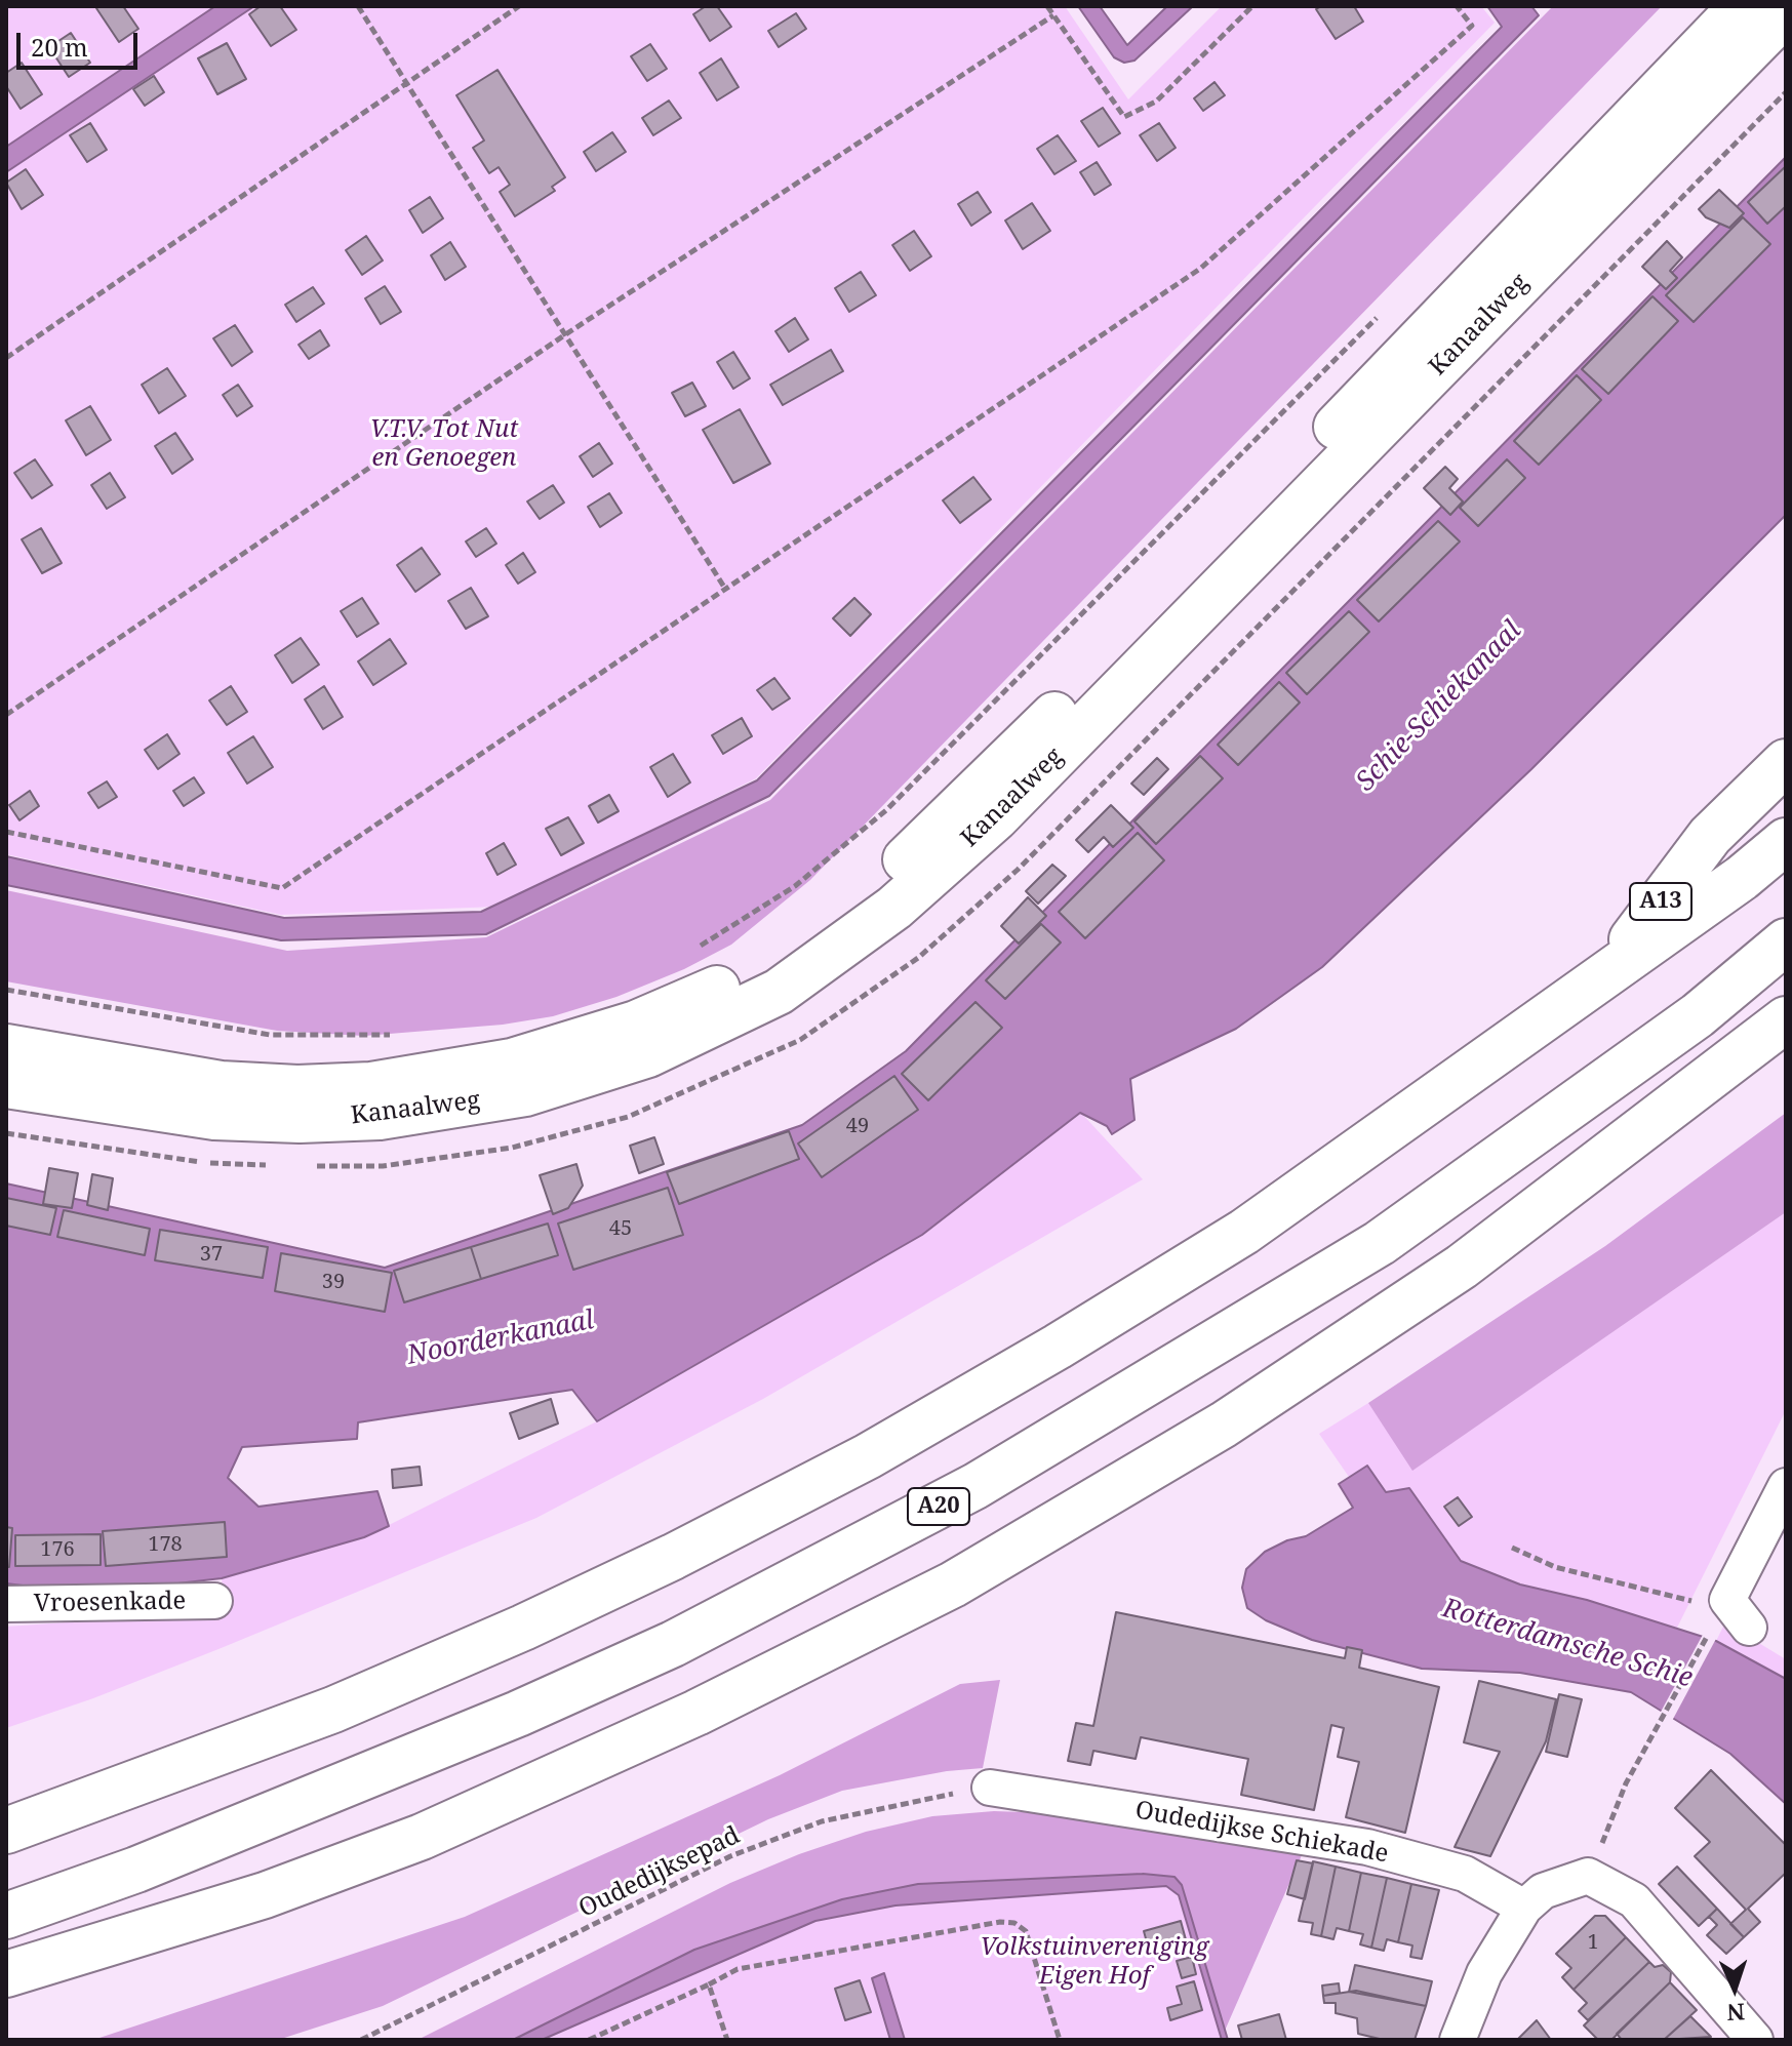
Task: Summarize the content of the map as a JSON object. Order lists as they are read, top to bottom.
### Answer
{
  "streets": {
    "main road": ["Kanaalweg", "A13", "A20"],
    "street": ["Vroesenkade", "Oudedijkse Schiekade"],
    "path": ["Oudedijksepad"]
  },
  "crossings": [
    ["Oudedijkse Schiekade", "Oudedijksepad"]
  ],
  "water": ["Schie-Schiekanaal", "Noorderkanaal", "Rotterdamsche Schie"],
  "parks": ["V.T.V. Tot Nut en Genoegen", "Volkstuinvereniging Eigen Hof"],
  "house_numbers": [
    "49",
    "45",
    "37",
    "39",
    "178",
    "176",
    "1"
  ],
  "scale_bar": "20 m",
  "north": "bottom"
}
